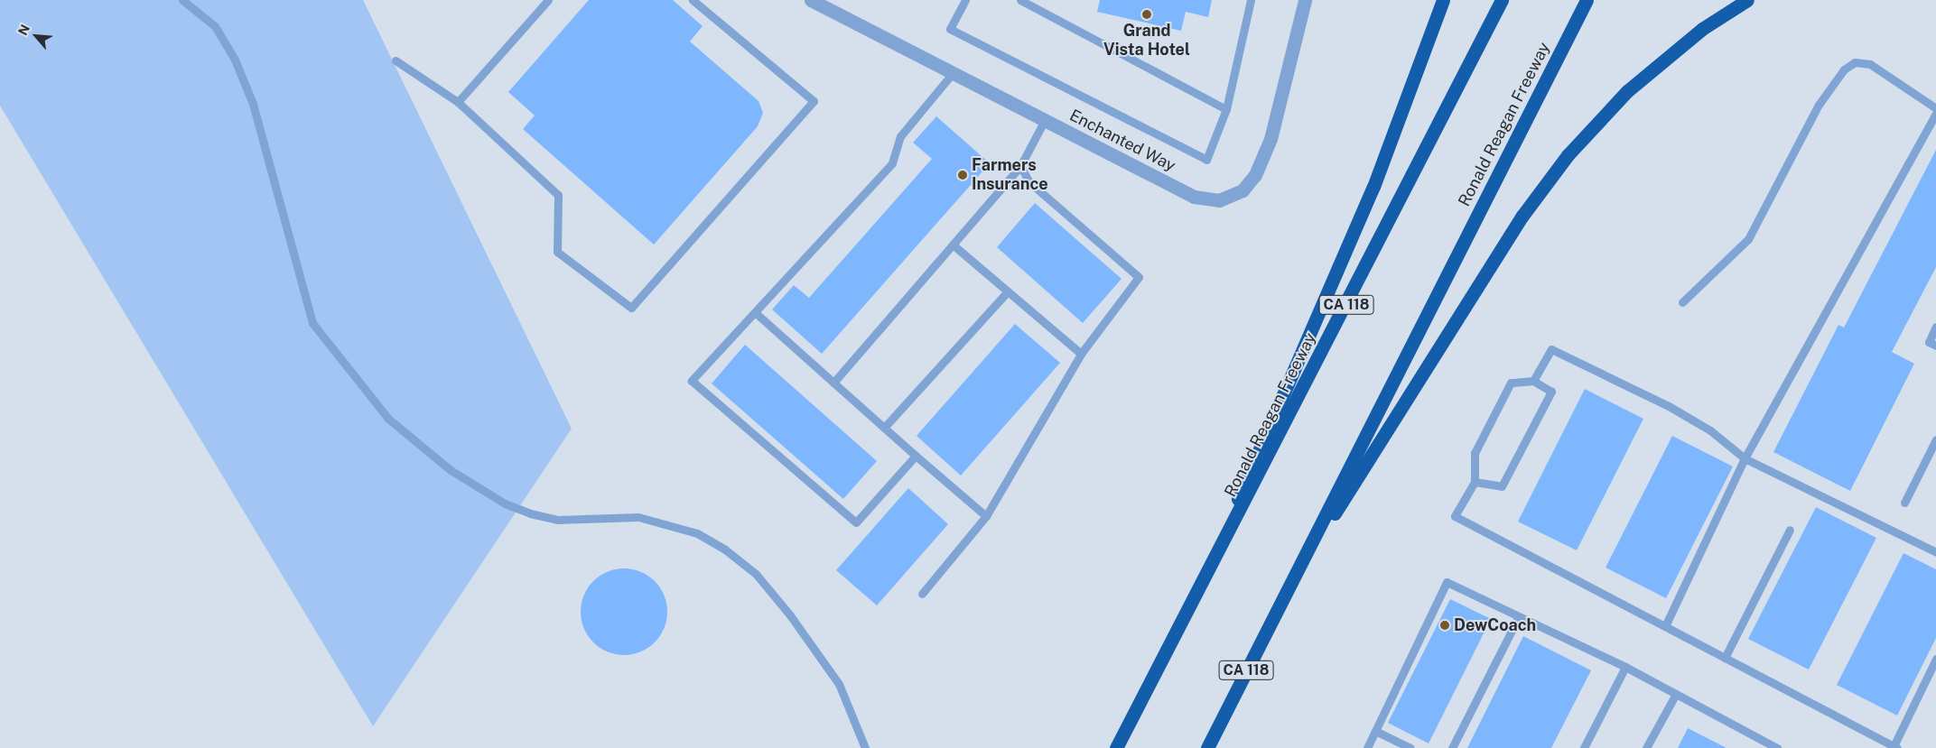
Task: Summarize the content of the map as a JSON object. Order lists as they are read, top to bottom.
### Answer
{
  "streets": {
    "highway": ["Ronald Reagan Freeway", "CA 118"],
    "street": ["Enchanted Way"]
  },
  "places": ["Grand Vista Hotel", "Farmers Insurance", "DewCoach"],
  "north": "top left"
}
